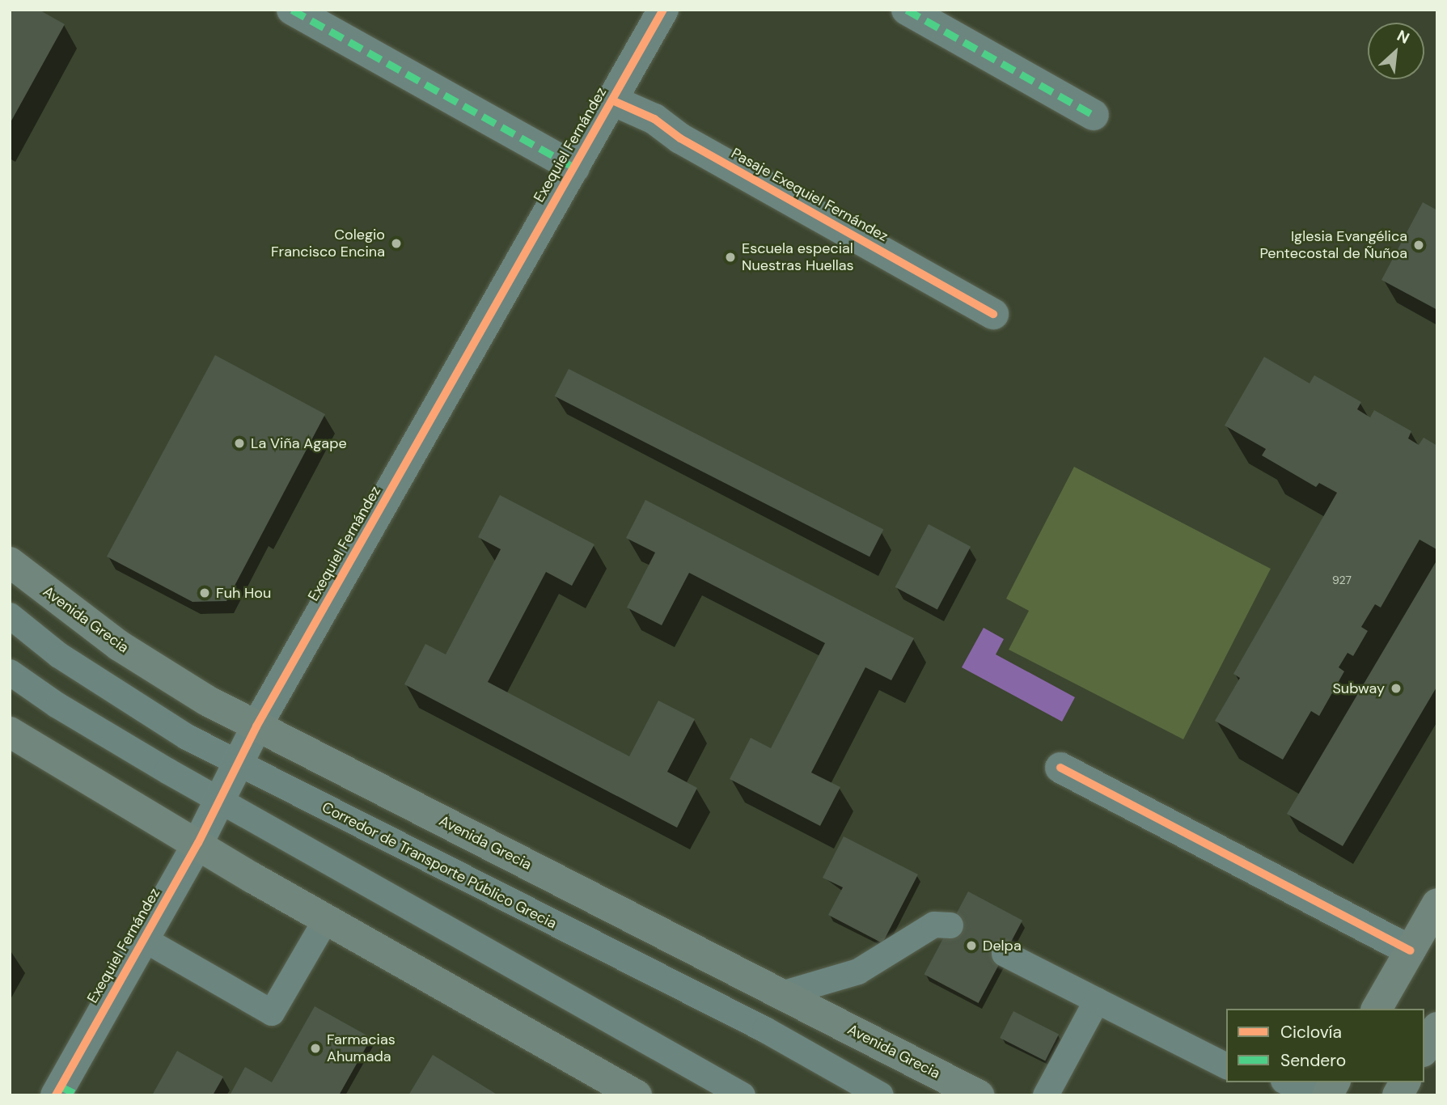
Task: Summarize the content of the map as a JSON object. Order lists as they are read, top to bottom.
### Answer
{
  "streets": {
    "main road": ["Avenida Grecia"],
    "street": ["Exequiel Fernández", "Pasaje Exequiel Fernández"],
    "lane": ["Corredor de Transporte Público Grecia"]
  },
  "crossings": [
    ["Exequiel Fernández", "Pasaje Exequiel Fernández"],
    ["Exequiel Fernández", "Avenida Grecia"],
    ["Exequiel Fernández", "Corredor de Transporte Público Grecia"]
  ],
  "places": [
    "Colegio Francisco Encina",
    "Iglesia Evangélica Pentecostal de Ñuñoa",
    "Escuela especial Nuestras Huellas",
    "La Viña Agape",
    "Fuh Hou",
    "Subway",
    "Delpa",
    "Farmacias Ahumada"
  ],
  "house_numbers": ["927"],
  "legend": ["Ciclovía", "Sendero"],
  "north": "top right"
}
